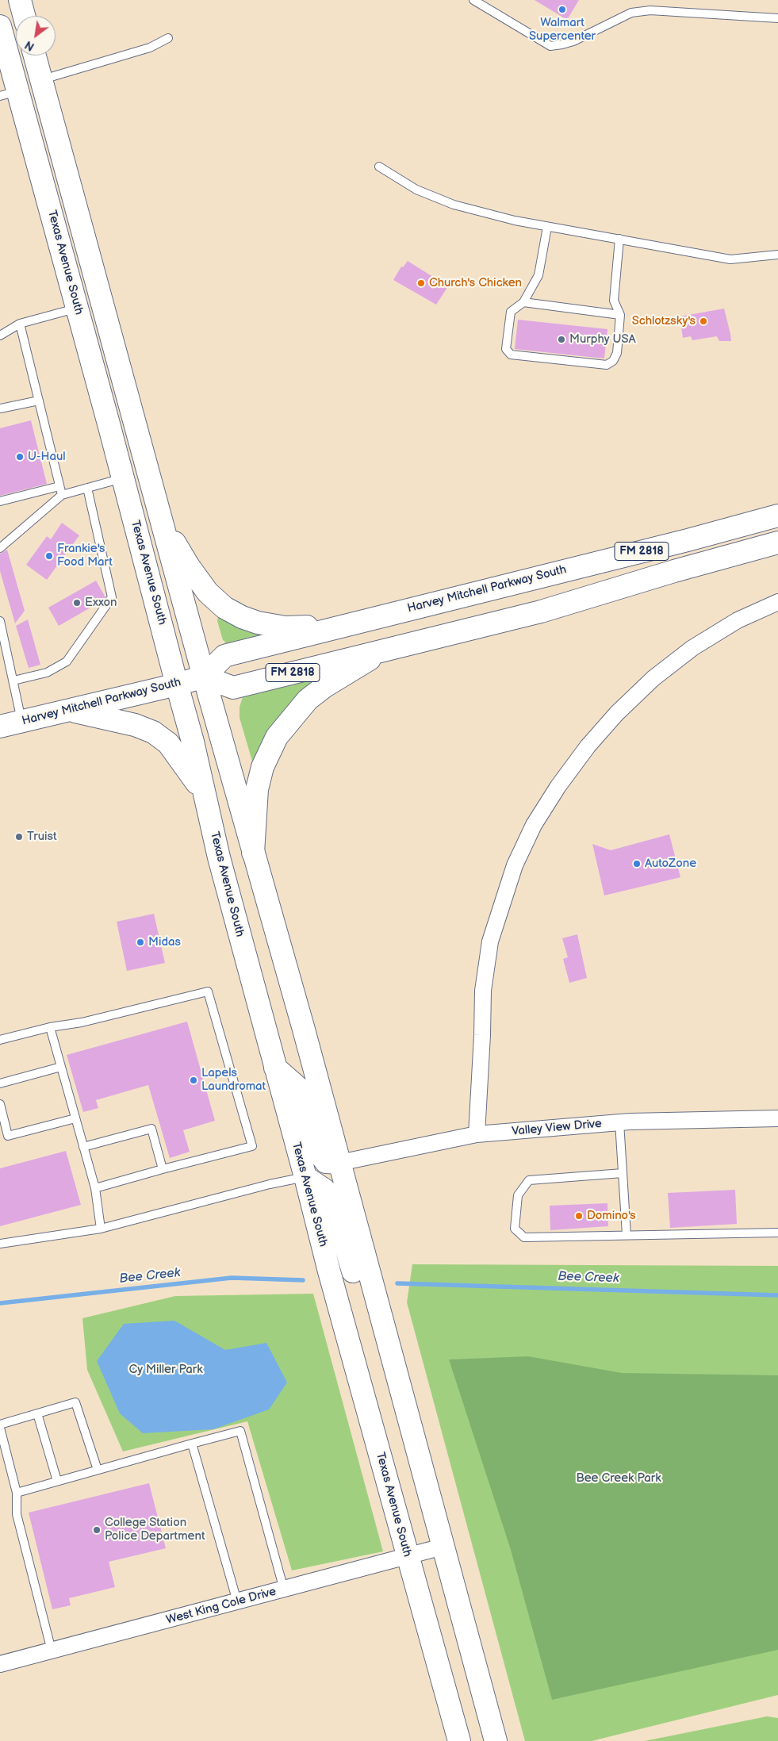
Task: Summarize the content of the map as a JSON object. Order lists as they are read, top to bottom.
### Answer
{
  "streets": {
    "main road": ["Texas Avenue South", "FM 2818", "Harvey Mitchell Parkway South"],
    "street": ["Valley View Drive", "West King Cole Drive"]
  },
  "crossings": [
    ["Texas Avenue South", "Harvey Mitchell Parkway South"],
    ["Texas Avenue South", "West King Cole Drive"],
    ["FM 2818", "Harvey Mitchell Parkway South"]
  ],
  "water": ["Bee Creek"],
  "parks": ["Cy Miller Park", "Bee Creek Park"],
  "places": [
    "Walmart Supercenter",
    "Church's Chicken",
    "Schlotzsky's",
    "Murphy USA",
    "U-Haul",
    "Frankie's Food Mart",
    "Exxon",
    "Truist",
    "AutoZone",
    "Midas",
    "Lapels Laundromat",
    "Domino's",
    "College Station Police Department"
  ],
  "north": "bottom left"
}
